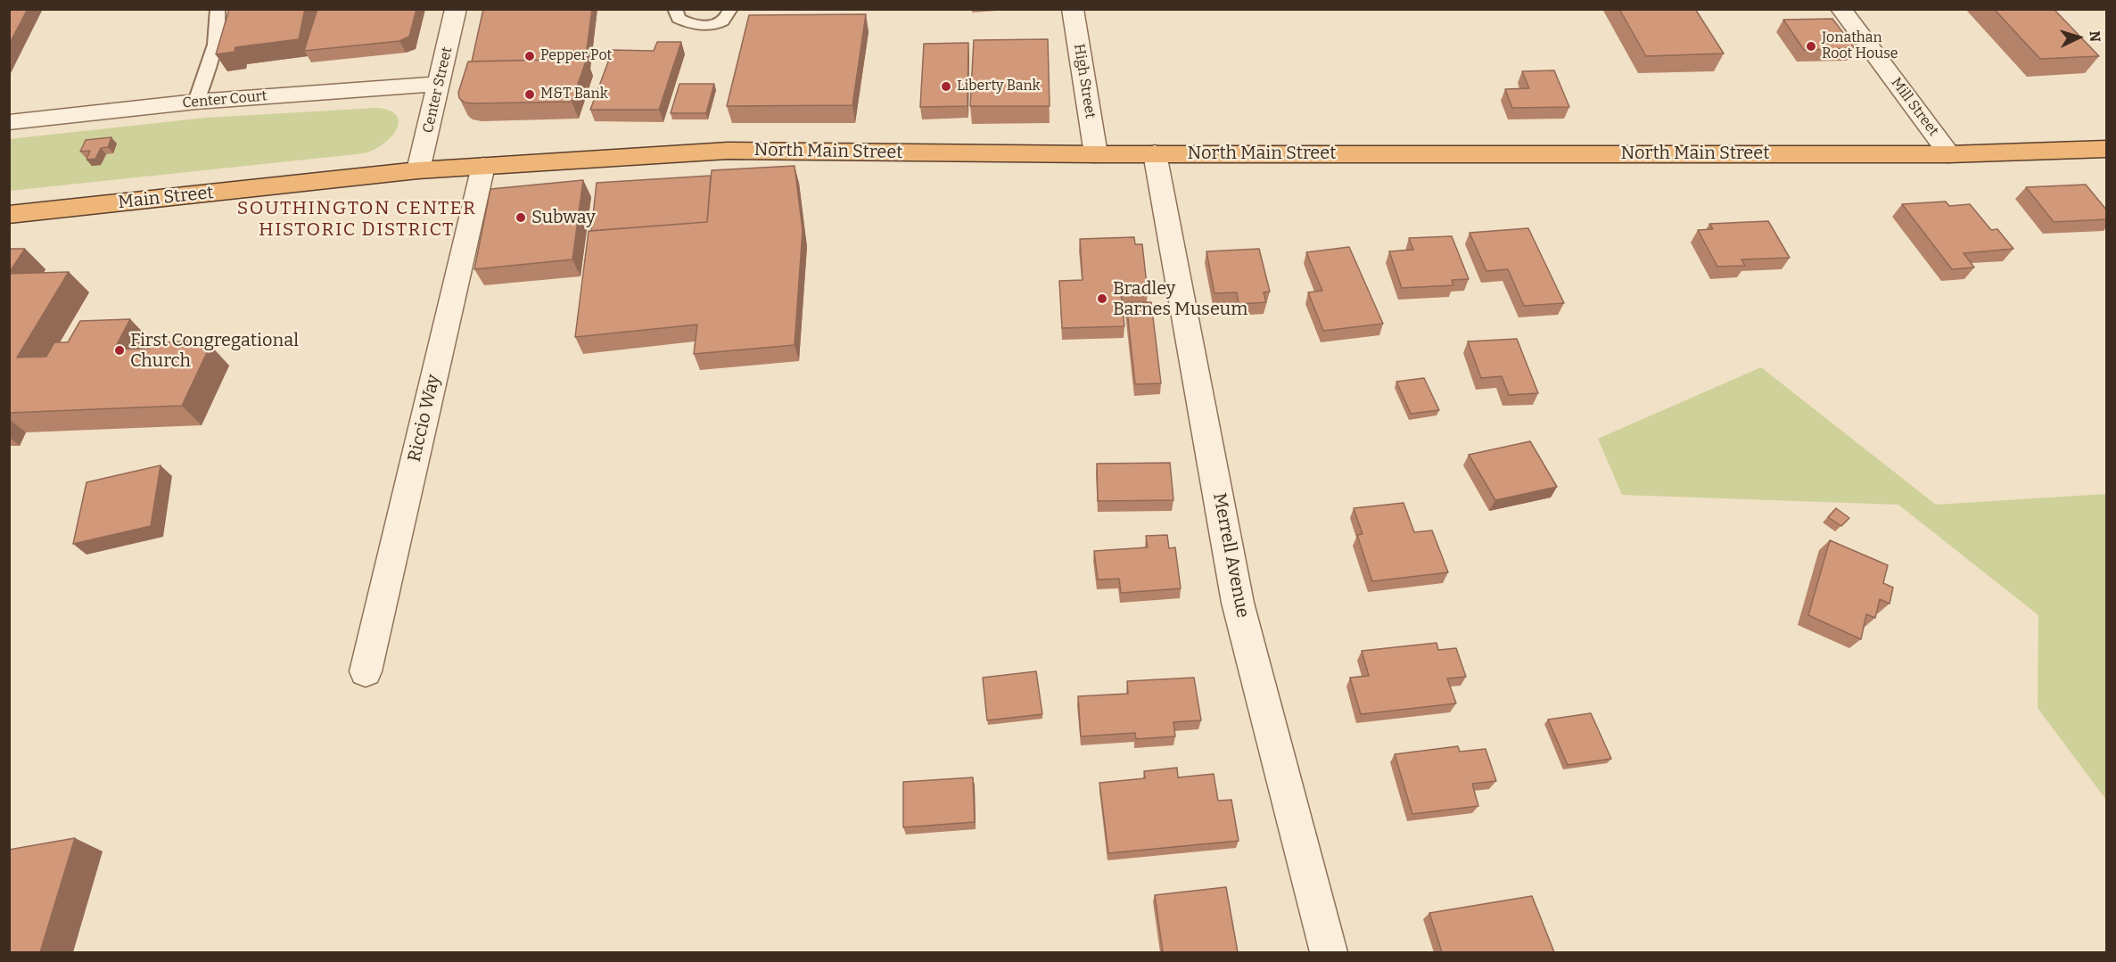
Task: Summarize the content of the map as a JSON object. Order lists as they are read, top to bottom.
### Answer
{
  "streets": {
    "highway": ["North Main Street", "Main Street"],
    "street": [
      "High Street",
      "Center Street",
      "Center Court",
      "Mill Street",
      "Riccio Way",
      "Merrell Avenue"
    ]
  },
  "crossings": [
    ["High Street", "North Main Street"],
    ["Center Street", "Center Court"],
    ["Center Street", "North Main Street"],
    ["Center Street", "Main Street"],
    ["Mill Street", "North Main Street"],
    ["North Main Street", "Main Street"],
    ["North Main Street", "Riccio Way"],
    ["North Main Street", "Merrell Avenue"]
  ],
  "districts": ["SOUTHINGTON CENTER HISTORIC DISTRICT"],
  "places": [
    "Jonathan Root House",
    "Pepper Pot",
    "Liberty Bank",
    "M&T Bank",
    "Subway",
    "Bradley Barnes Museum",
    "First Congregational Church"
  ],
  "north": "right"
}
